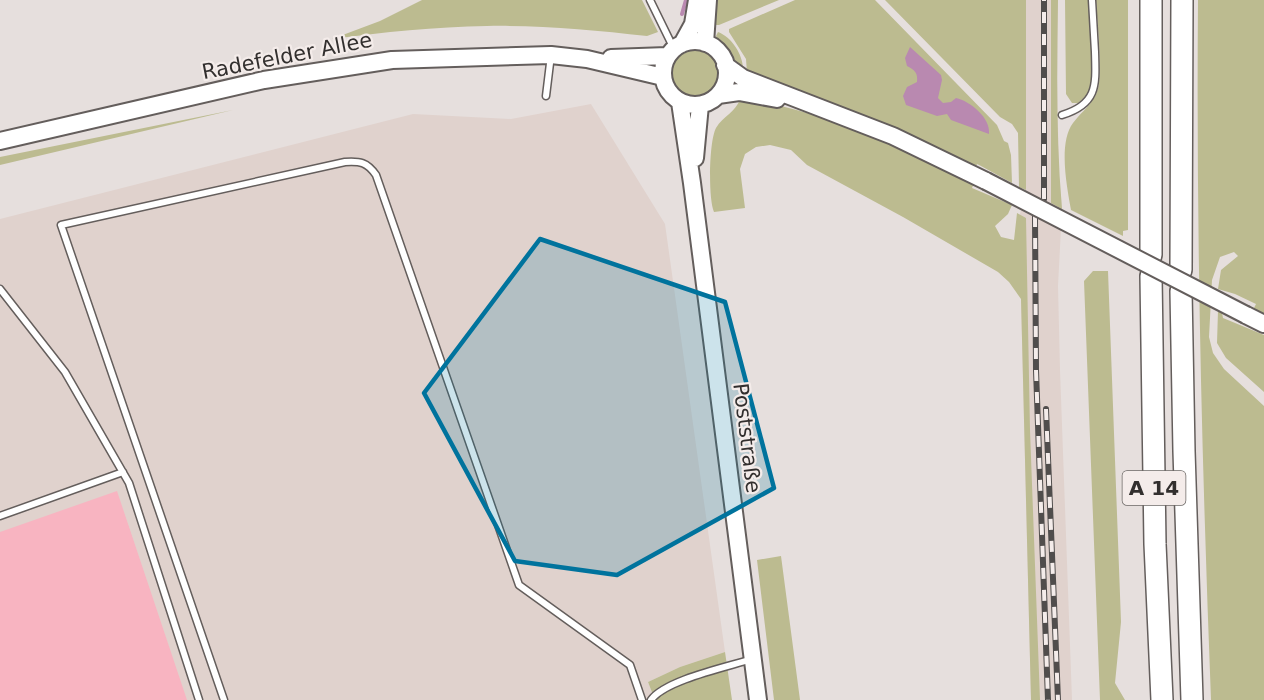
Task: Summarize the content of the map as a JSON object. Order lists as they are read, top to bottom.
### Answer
{
  "streets": {
    "highway": ["A 14"],
    "main road": ["Radefelder Allee", "Poststraße"]
  }
}
